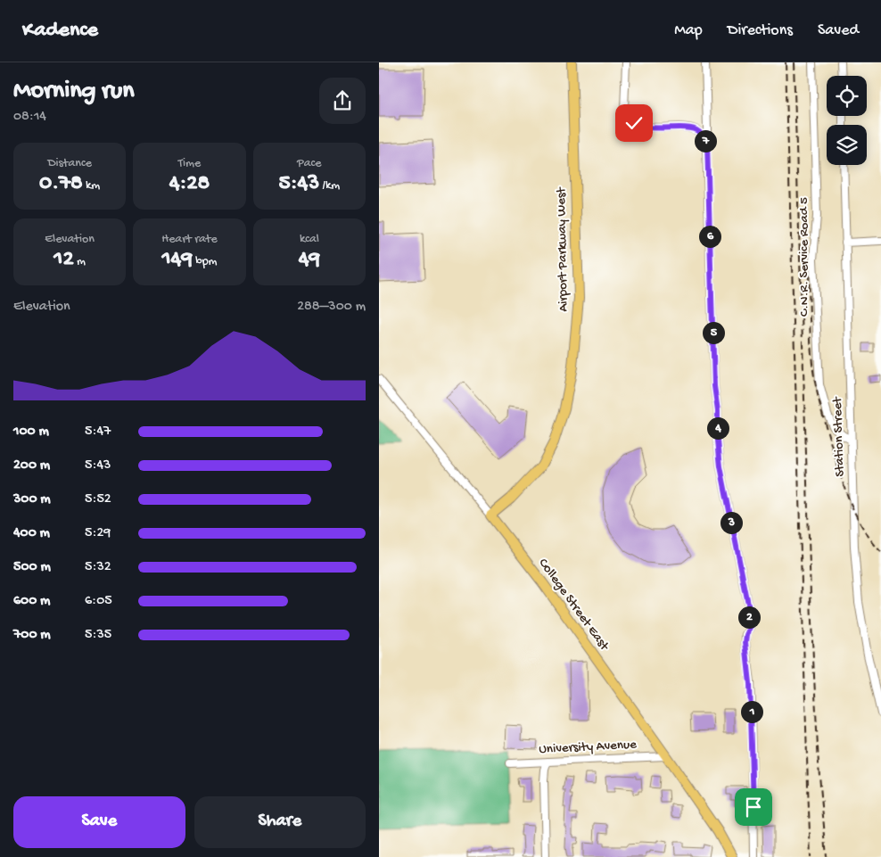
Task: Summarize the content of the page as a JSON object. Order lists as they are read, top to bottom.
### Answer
{
  "streets": {
    "main road": ["Airport Parkway West", "College Street East"],
    "street": ["C.N.R. Service Road 5", "Station Street", "University Avenue"]
  },
  "crossings": [
    ["Airport Parkway West", "College Street East"],
    ["C.N.R. Service Road 5", "Station Street"],
    ["College Street East", "University Avenue"]
  ],
  "page": {
    "header": "Kadence",
    "nav": ["Map", "Directions", "Saved"],
    "heading": ["Morning run", "08:14"],
    "pins": [
      "7",
      "6",
      "5",
      "4",
      "3",
      "2",
      "1"
    ],
    "stats": [
      ["Distance", "0.78 km"],
      ["Time", "4:28"],
      ["Pace", "5:43 /km"],
      ["Elevation", "12 m"],
      ["Heart rate", "149 bpm"],
      ["kcal", "49"]
    ],
    "chart": ["Elevation", "288–300 m"],
    "list": [
      {
        "name": "100 m",
        "note": "5:47"
      },
      {
        "name": "200 m",
        "note": "5:43"
      },
      {
        "name": "300 m",
        "note": "5:52"
      },
      {
        "name": "400 m",
        "note": "5:29"
      },
      {
        "name": "500 m",
        "note": "5:32"
      },
      {
        "name": "600 m",
        "note": "6:05"
      },
      {
        "name": "700 m",
        "note": "5:35"
      }
    ],
    "buttons": ["Save", "Share"]
  }
}
